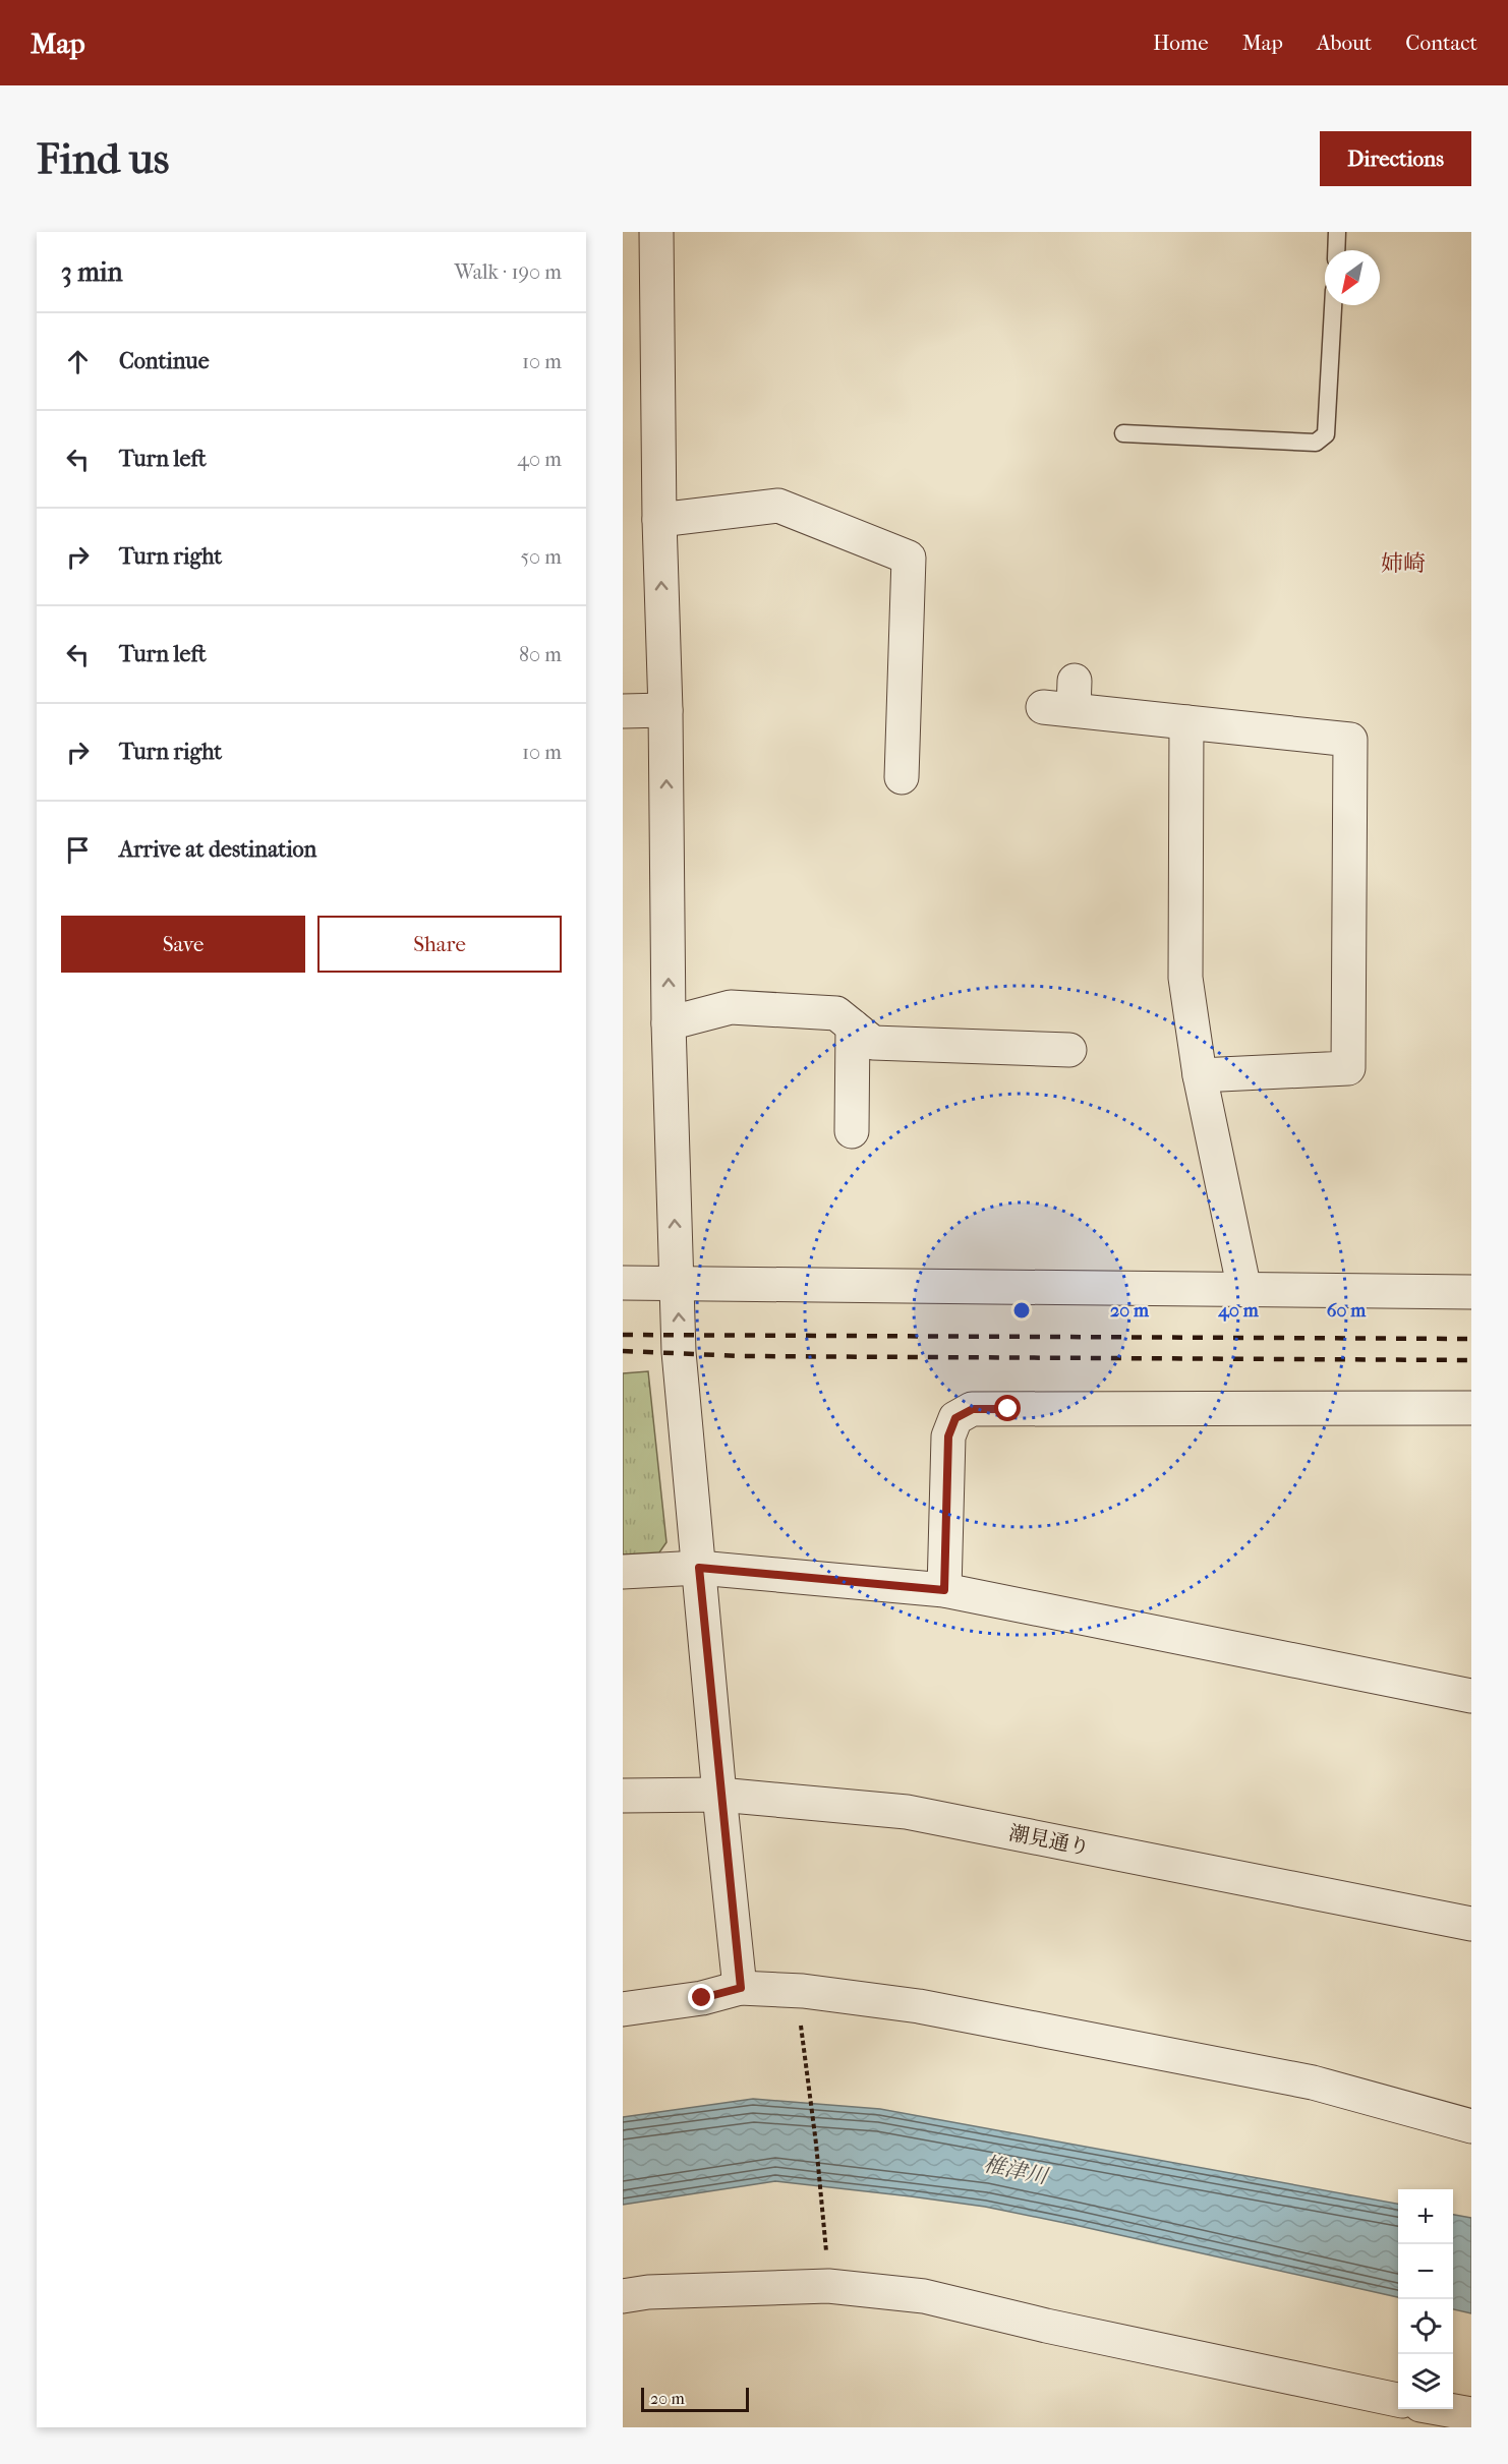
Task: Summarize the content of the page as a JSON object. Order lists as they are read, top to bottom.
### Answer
{
  "streets": {
    "street": ["潮見通り"]
  },
  "districts": ["姉崎"],
  "water": ["椎津川"],
  "scale_bar": "20 m",
  "north": "bottom left",
  "page": {
    "header": "Map",
    "nav": [
      "Home",
      "Map",
      "About",
      "Contact"
    ],
    "buttons": [
      "Directions",
      ["Save", "Share"]
    ],
    "title": "Find us",
    "heading": ["3 min", "Walk · 190 m"],
    "list": [
      ["Continue", "10 m"],
      ["Turn left", "40 m"],
      ["Turn right", "50 m"],
      ["Turn left", "80 m"],
      ["Turn right", "10 m"],
      "Arrive at destination"
    ],
    "map_buttons": ["+", "−"],
    "scale": "20 m"
  },
  "rings": ["20 m", "40 m", "60 m"]
}
